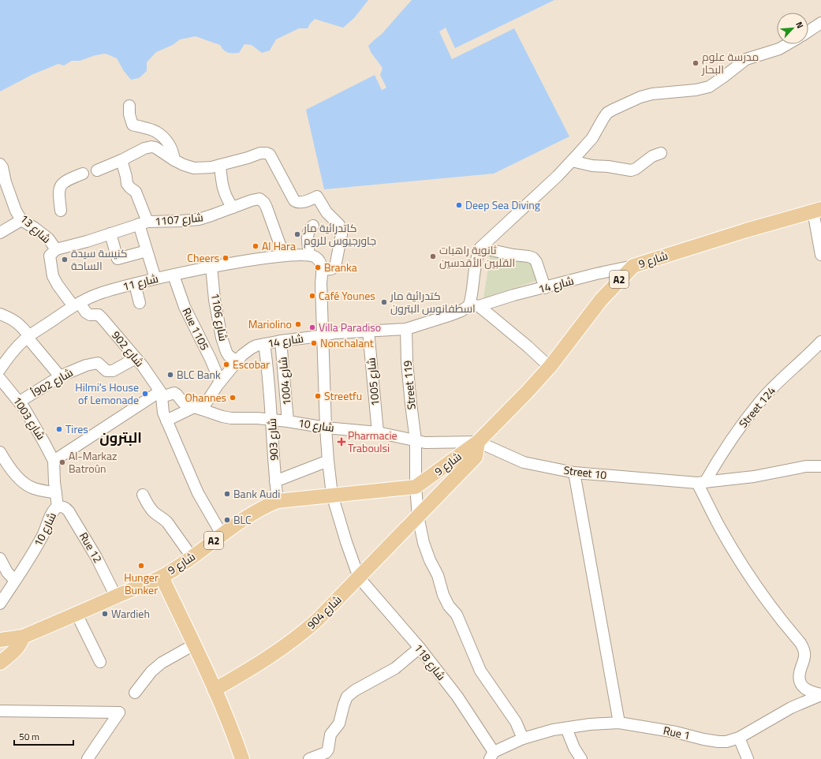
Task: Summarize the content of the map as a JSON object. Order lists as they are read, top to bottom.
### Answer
{
  "streets": {
    "main road": ["شارع 9", "A2", "شارع 904"],
    "street": [
      "شارع 1107",
      "شارع 13",
      "شارع 11",
      "شارع 14",
      "شارع 1106",
      "Rue 1105",
      "شارع 902",
      "شارع 1004",
      "شارع 1005",
      "شارع 902أ",
      "Street 119",
      "Street 124",
      "شارع 1003",
      "شارع 10",
      "شارع 903",
      "Street 10",
      "Rue 12",
      "شارع 118",
      "Rue 1"
    ]
  },
  "crossings": [
    ["شارع 1107", "شارع 13"],
    ["شارع 1107", "شارع 11"],
    ["شارع 13", "شارع 11"],
    ["شارع 13", "شارع 902"],
    ["شارع 9", "شارع 14"],
    ["شارع 9", "Street 119"],
    ["شارع 9", "شارع 10"],
    ["شارع 9", "شارع 903"],
    ["شارع 9", "Street 10"],
    ["شارع 9", "Rue 12"],
    ["شارع 9", "شارع 904"],
    ["شارع 11", "شارع 1106"],
    ["شارع 11", "Rue 1105"],
    ["شارع 11", "شارع 902"],
    ["شارع 14", "شارع 1106"],
    ["شارع 14", "Rue 1105"],
    ["شارع 14", "شارع 1004"],
    ["شارع 14", "شارع 1005"],
    ["شارع 14", "Street 119"],
    ["شارع 14", "شارع 10"],
    ["شارع 14", "شارع 903"],
    ["شارع 902", "شارع 902أ"],
    ["شارع 902", "شارع 10"],
    ["شارع 1004", "شارع 10"],
    ["شارع 1005", "شارع 10"],
    ["شارع 902أ", "شارع 1003"],
    ["Street 119", "شارع 10"],
    ["Street 119", "شارع 904"],
    ["Street 119", "Rue 1"],
    ["Street 124", "Street 10"],
    ["شارع 1003", "شارع 10"],
    ["شارع 10", "شارع 903"],
    ["شارع 10", "Street 10"],
    ["شارع 10", "Rue 12"],
    ["شارع 10", "شارع 904"],
    ["Street 10", "شارع 904"],
    ["شارع 904", "شارع 118"],
    ["شارع 118", "Rue 1"]
  ],
  "districts": ["البترون"],
  "places": {
    "other": [
      "مدرسة علوم البحار",
      "Deep Sea Diving",
      "كاتدرائية مار جاورجيوس للروم",
      "Al Hara",
      "ثانوية راهبات القلبين الأقدسين",
      "Cheers",
      "كنيسة سيدة الساحة",
      "Branka",
      "Café Younes",
      "كتدرائية مار اسطفانوس البترون",
      "Mariolino",
      "Villa Paradiso",
      "Nonchalant",
      "Escobar",
      "BLC Bank",
      "Hilmi's House of Lemonade",
      "Streetfu",
      "Ohannes",
      "Tires",
      "Al-Markaz Batroûn",
      "Bank Audi",
      "BLC",
      "Hunger Bunker",
      "Wardieh"
    ],
    "health": ["Pharmacie Traboulsi"]
  },
  "scale_bar": "50 m",
  "north": "top right"
}
